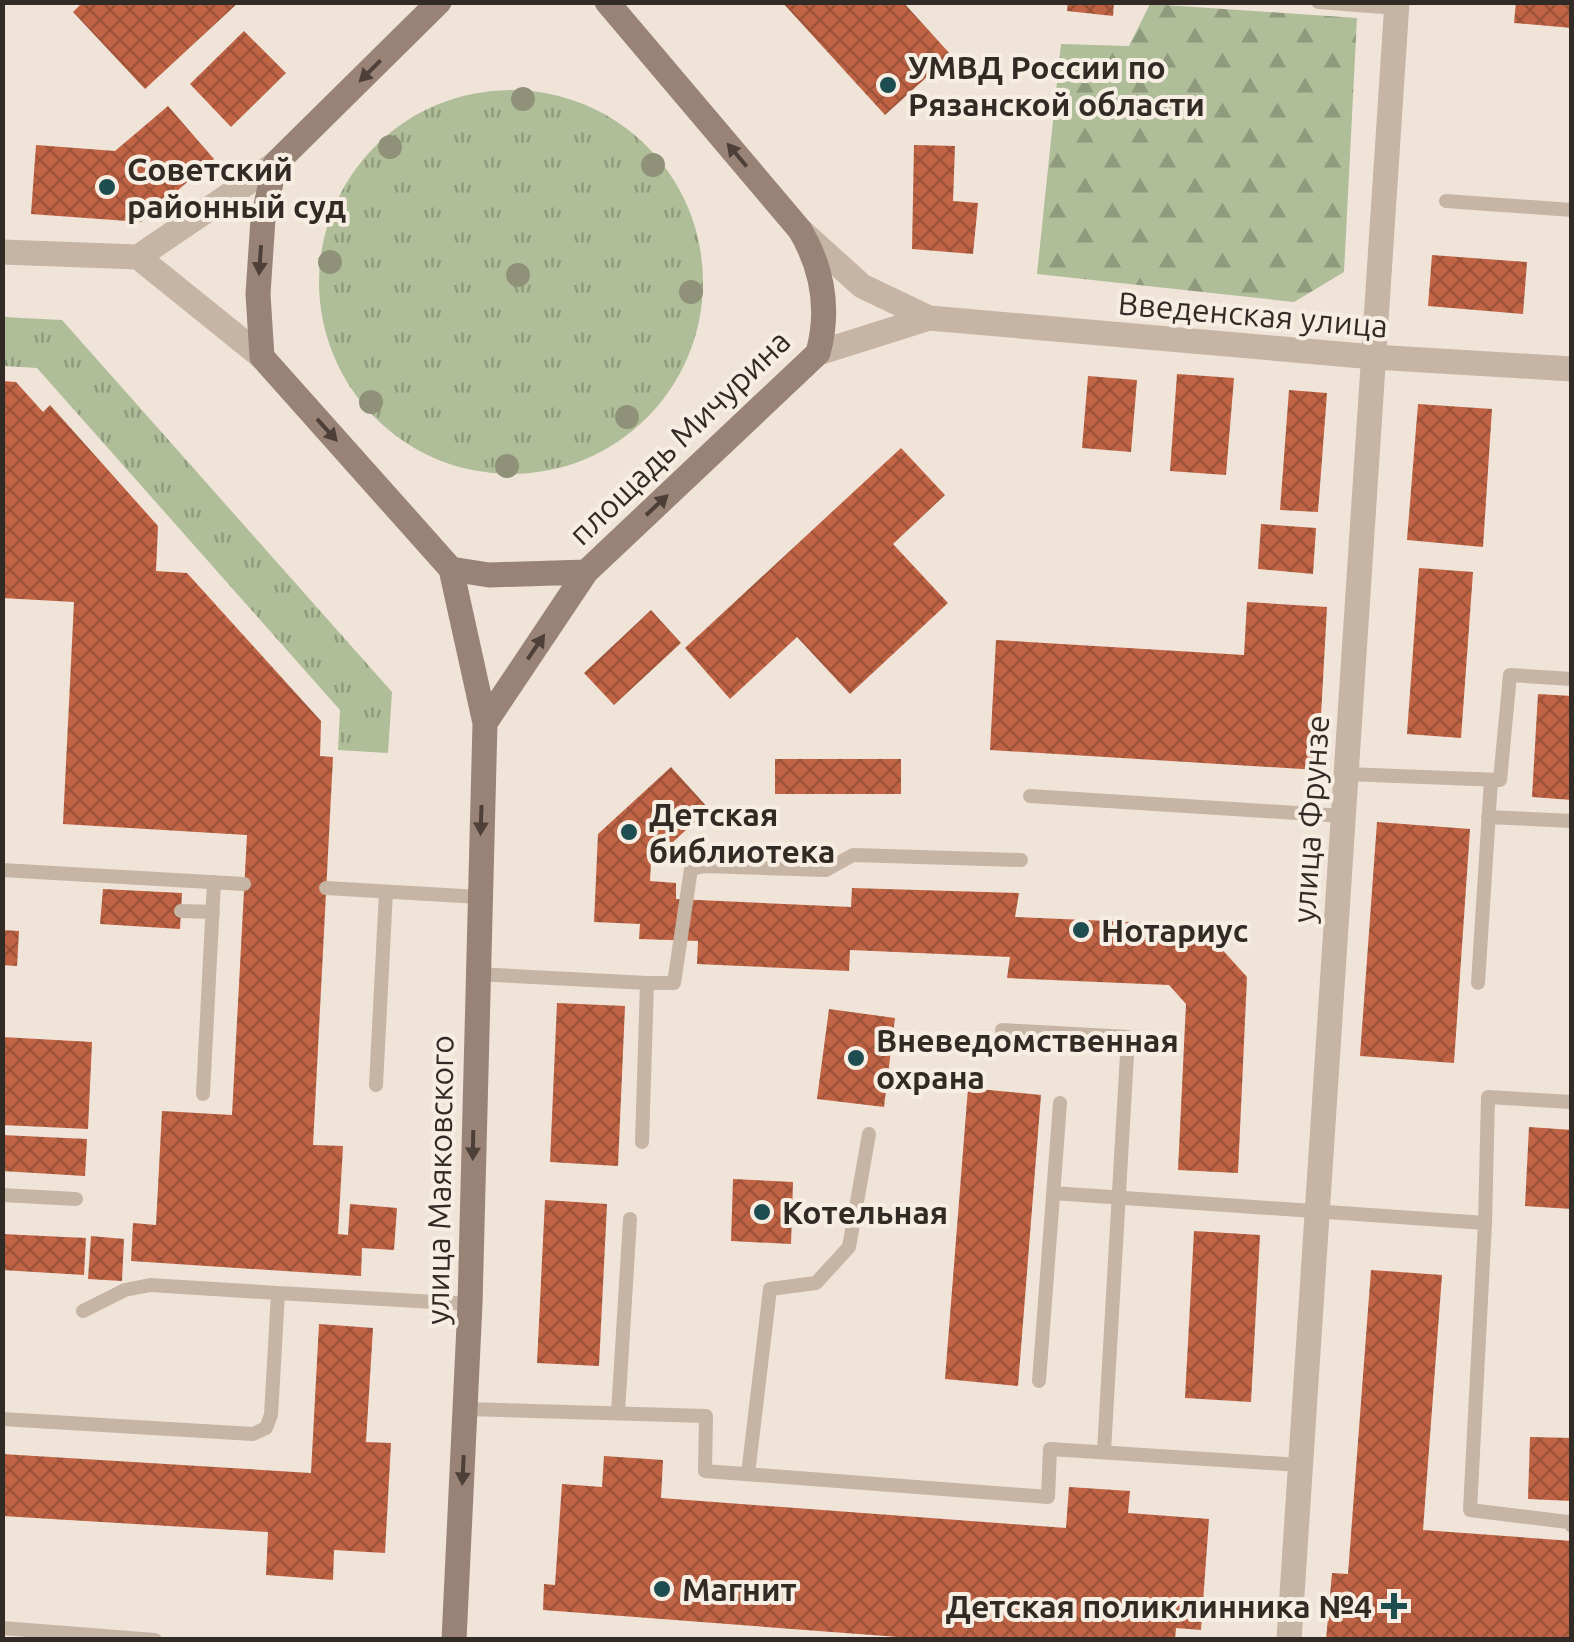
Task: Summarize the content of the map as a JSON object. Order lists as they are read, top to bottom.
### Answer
{
  "streets": {
    "street": [
      "Введенская улица",
      "площадь Мичурина",
      "улица Фрунзе",
      "улица Маяковского"
    ]
  },
  "crossings": [
    ["Введенская улица", "площадь Мичурина"],
    ["Введенская улица", "улица Фрунзе"],
    ["площадь Мичурина", "улица Маяковского"]
  ],
  "one_way": ["улица Маяковского"],
  "places": {
    "other": [
      "УМВД России по Рязанской области",
      "Советский районный суд",
      "Детская библиотека",
      "Нотариус",
      "Вневедомственная охрана",
      "Котельная",
      "Магнит"
    ],
    "health": ["Детская поликлинника №4"]
  }
}
